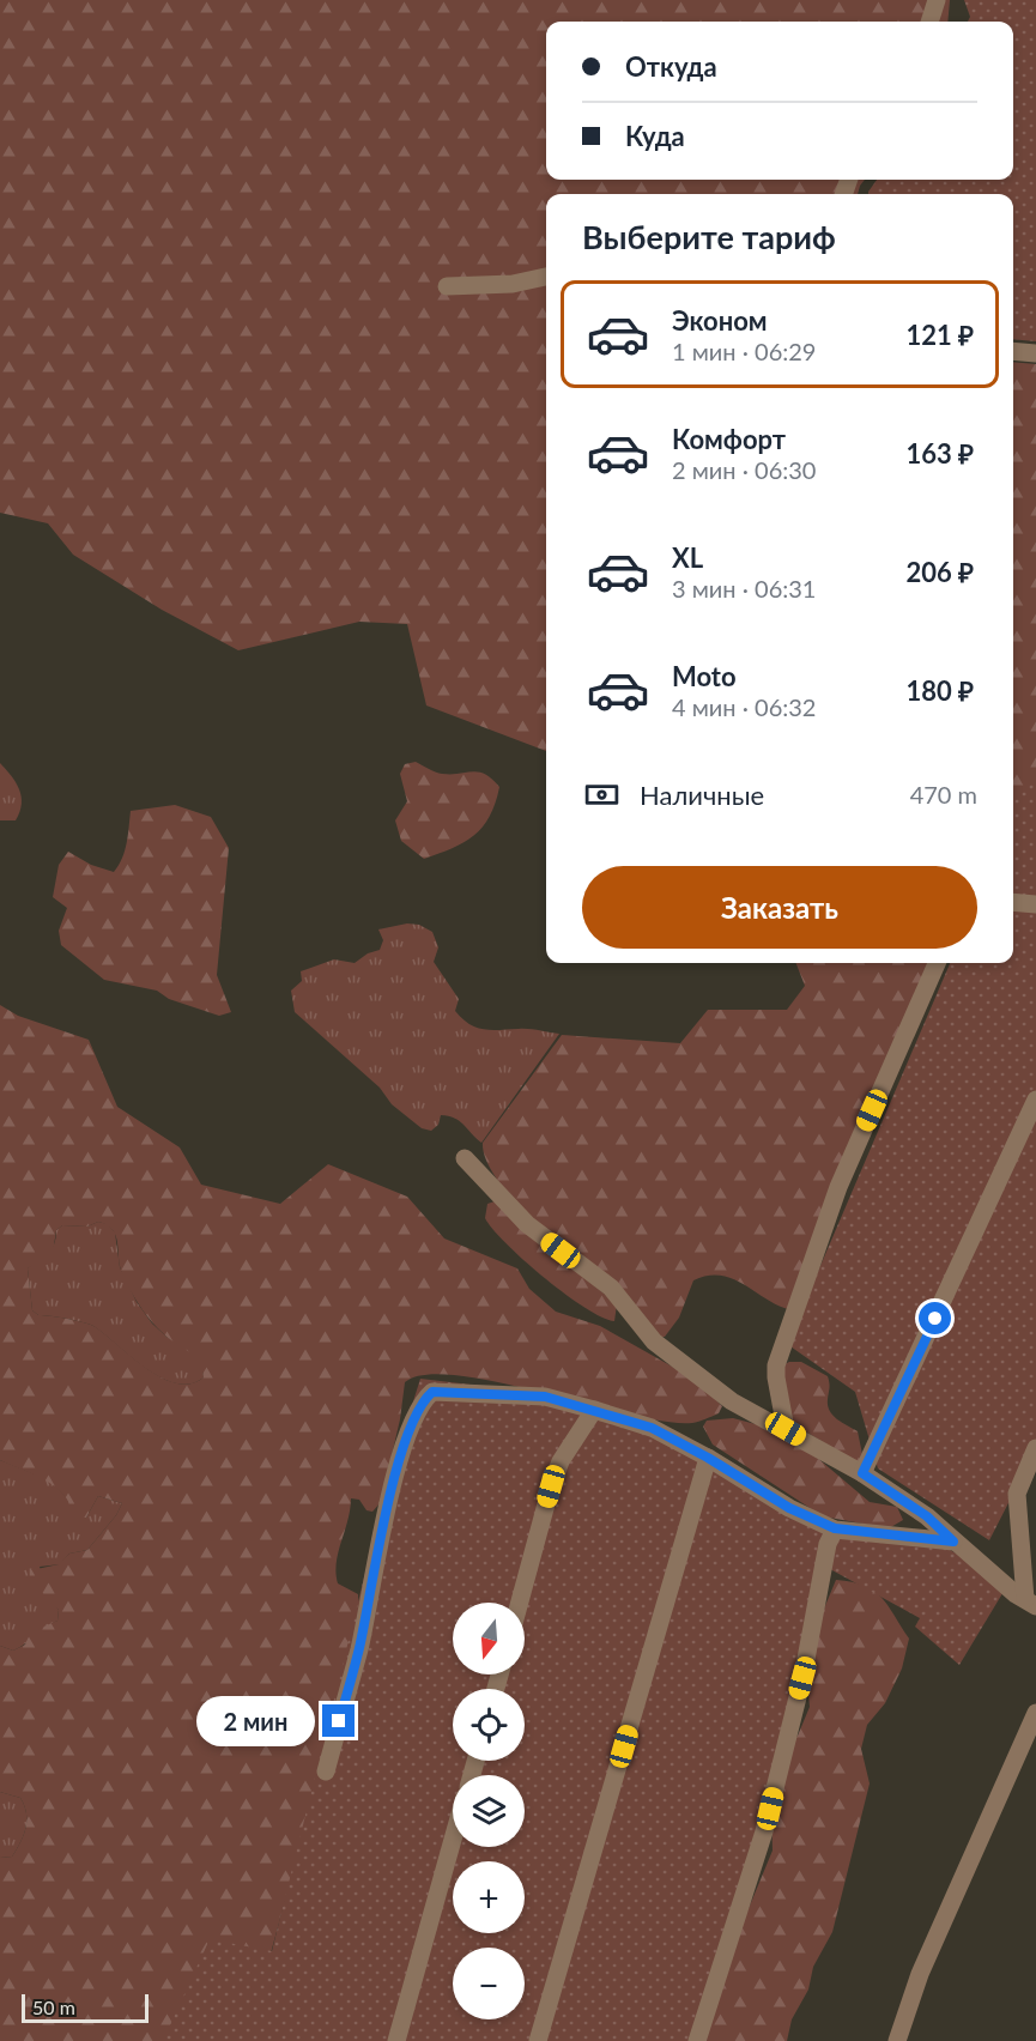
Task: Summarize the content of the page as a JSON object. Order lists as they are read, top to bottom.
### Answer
{
  "scale_bar": "50 m",
  "north": "bottom",
  "page": {
    "banner": ["Откуда", "Куда"],
    "heading": "Выберите тариф",
    "list": [
      {
        "name": "Эконом",
        "note": "1 мин · 06:29",
        "value": "121 ₽"
      },
      {
        "name": "Комфорт",
        "note": "2 мин · 06:30",
        "value": "163 ₽"
      },
      {
        "name": "XL",
        "note": "3 мин · 06:31",
        "value": "206 ₽"
      },
      {
        "name": "Moto",
        "note": "4 мин · 06:32",
        "value": "180 ₽"
      }
    ],
    "pay": ["Наличные", "470 m"],
    "buttons": "Заказать",
    "map_buttons": ["+", "−"],
    "bubble": "2 мин",
    "scale": "50 m"
  }
}
